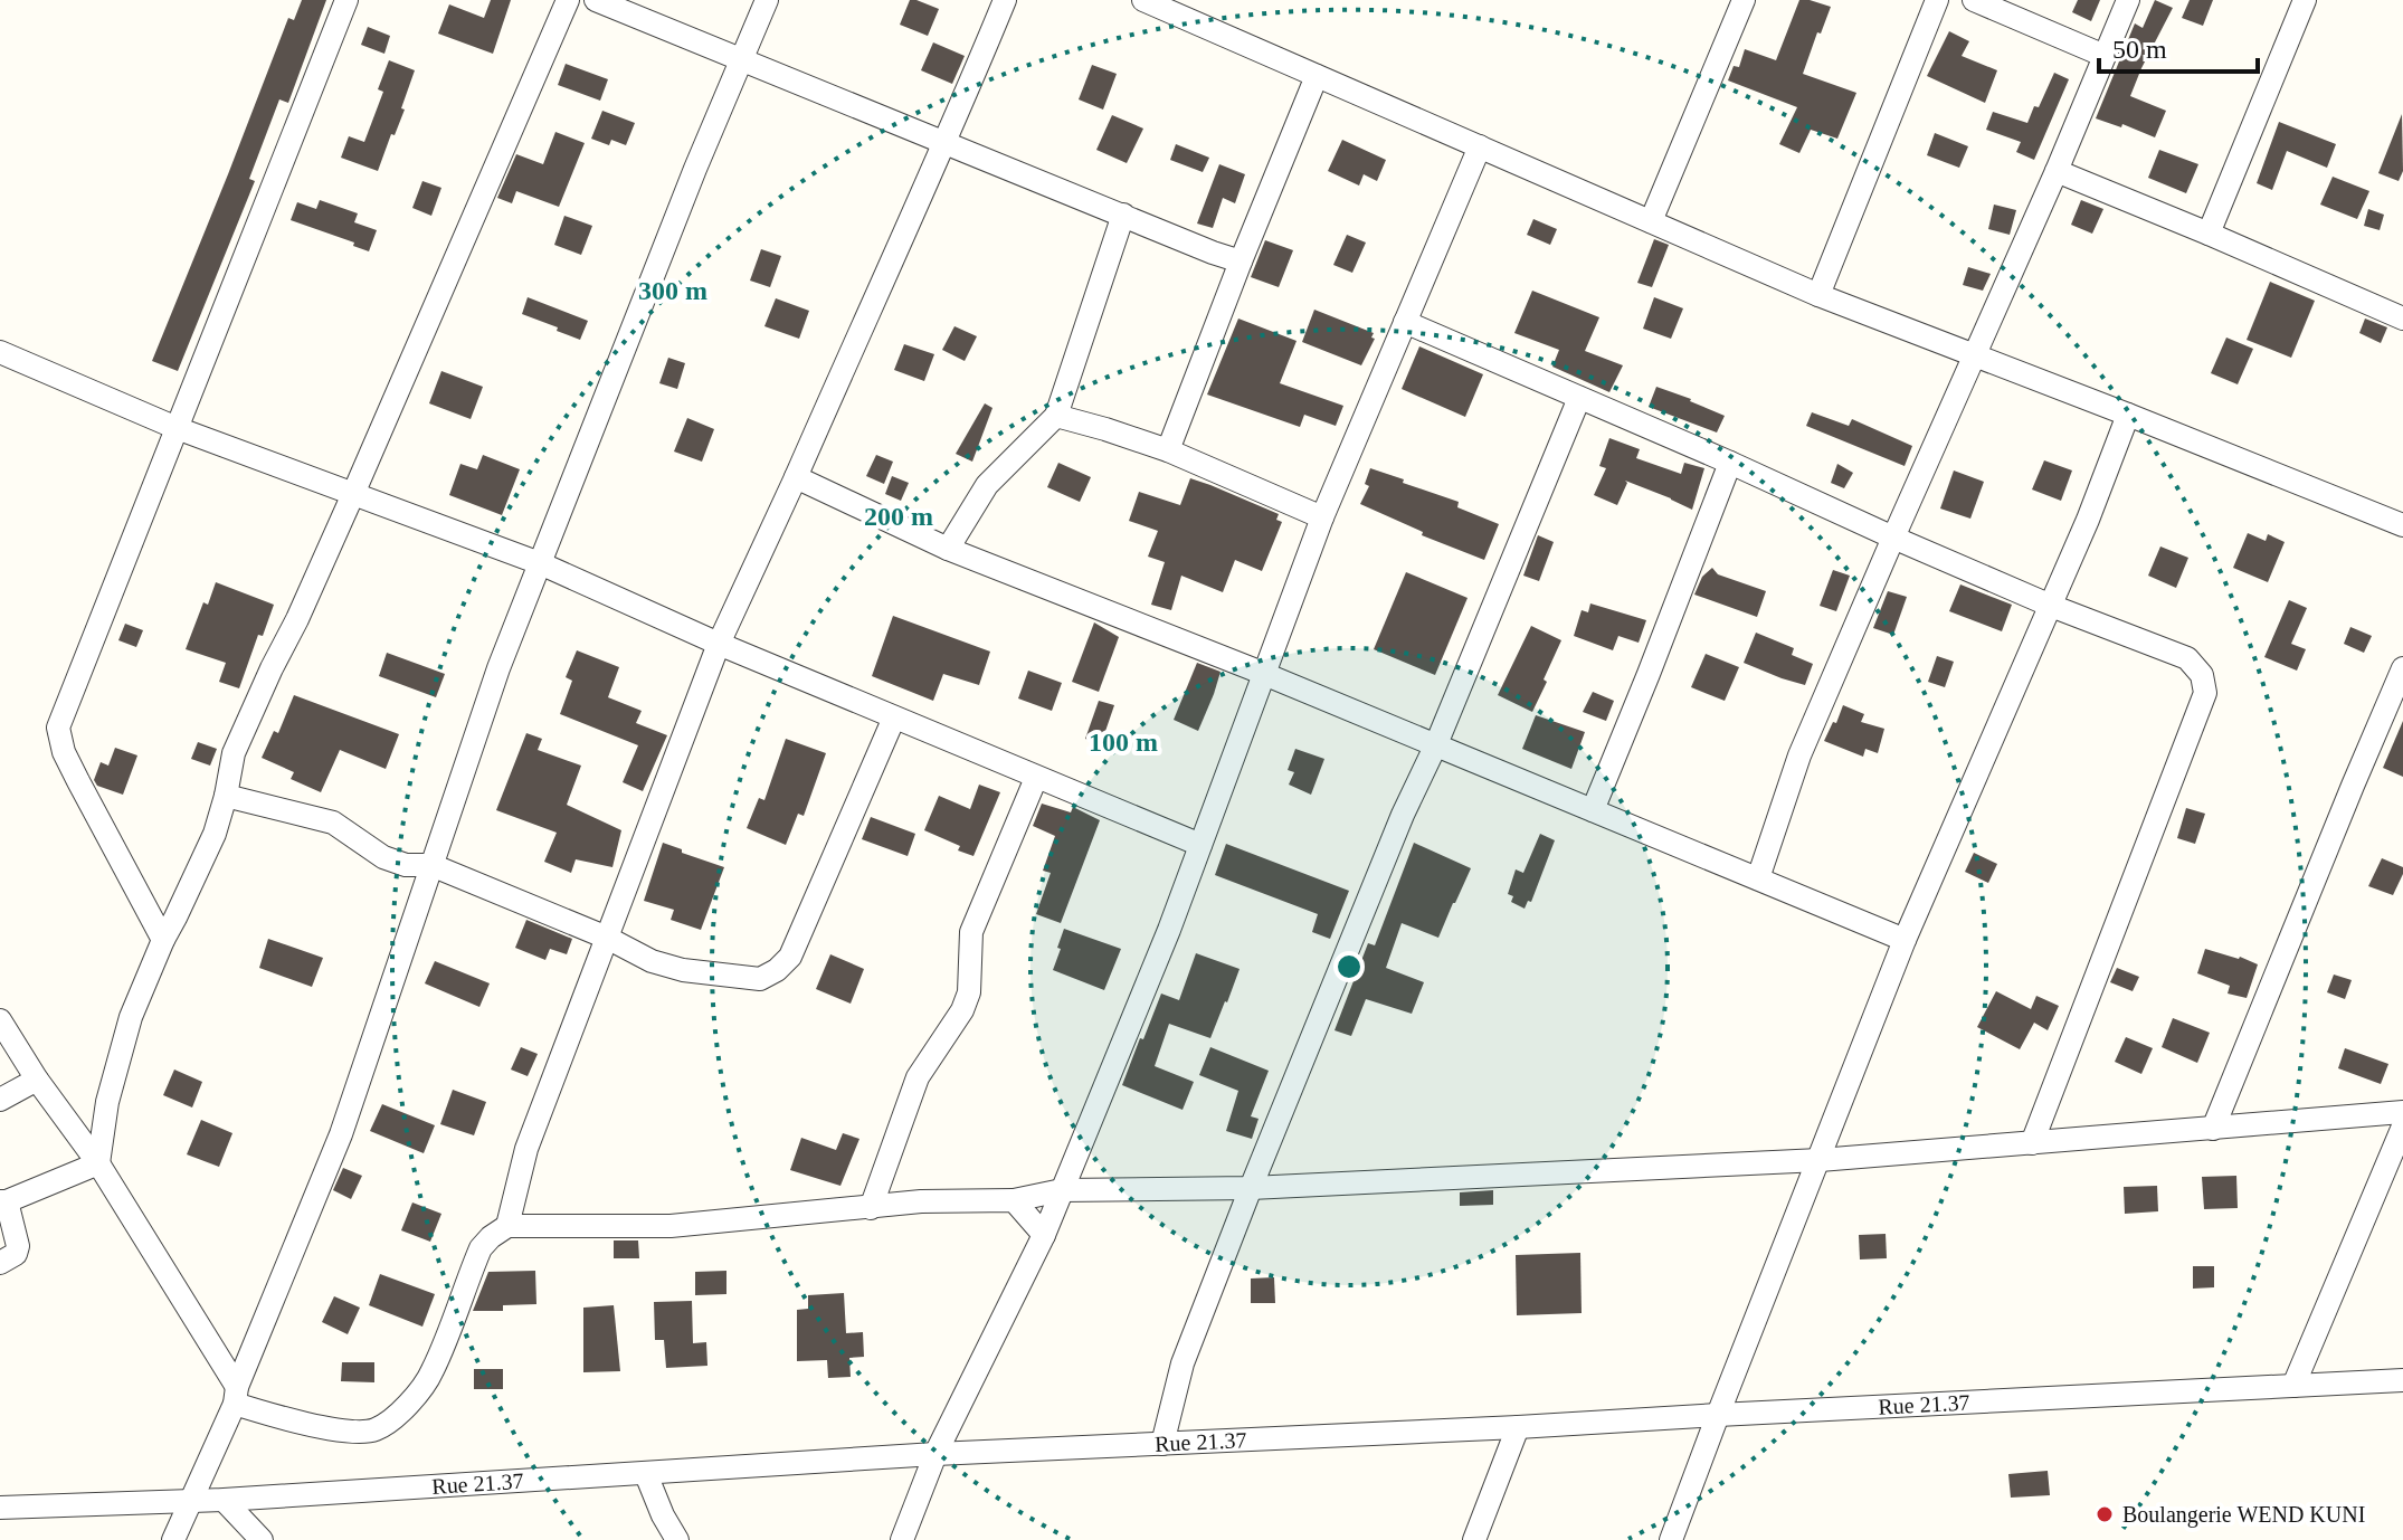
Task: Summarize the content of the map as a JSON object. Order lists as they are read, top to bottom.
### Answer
{
  "streets": {
    "street": ["Rue 21.37"]
  },
  "places": ["Boulangerie WEND KUNI"],
  "scale_bar": "50 m",
  "rings": ["300 m", "200 m", "100 m"]
}
